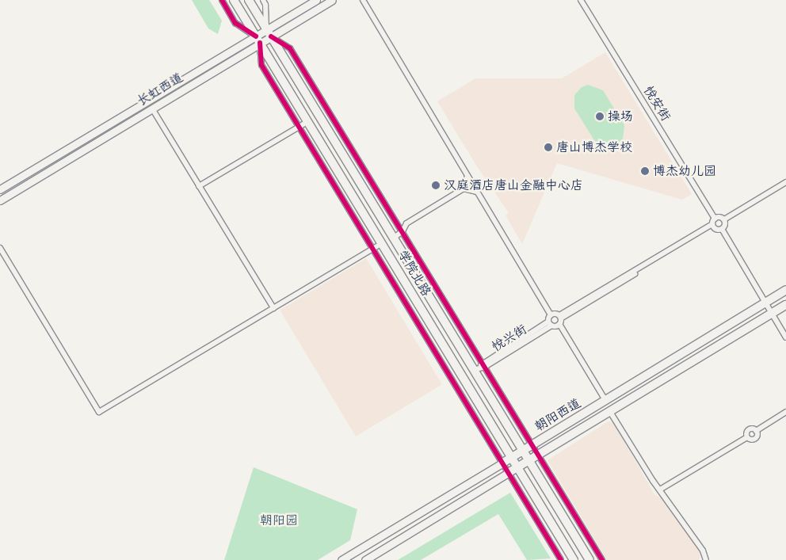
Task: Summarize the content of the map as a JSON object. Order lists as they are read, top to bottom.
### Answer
{
  "streets": {
    "main road": ["长虹西道", "学院北路", "朝阳西道"],
    "street": ["悦安街", "悦兴街"]
  },
  "crossings": [
    ["长虹西道", "学院北路"],
    ["悦安街", "悦兴街"],
    ["学院北路", "悦兴街"],
    ["学院北路", "朝阳西道"]
  ],
  "parks": ["朝阳园"],
  "places": [
    "操场",
    "唐山博杰学校",
    "博杰幼儿园",
    "汉庭酒店唐山金融中心店"
  ]
}
